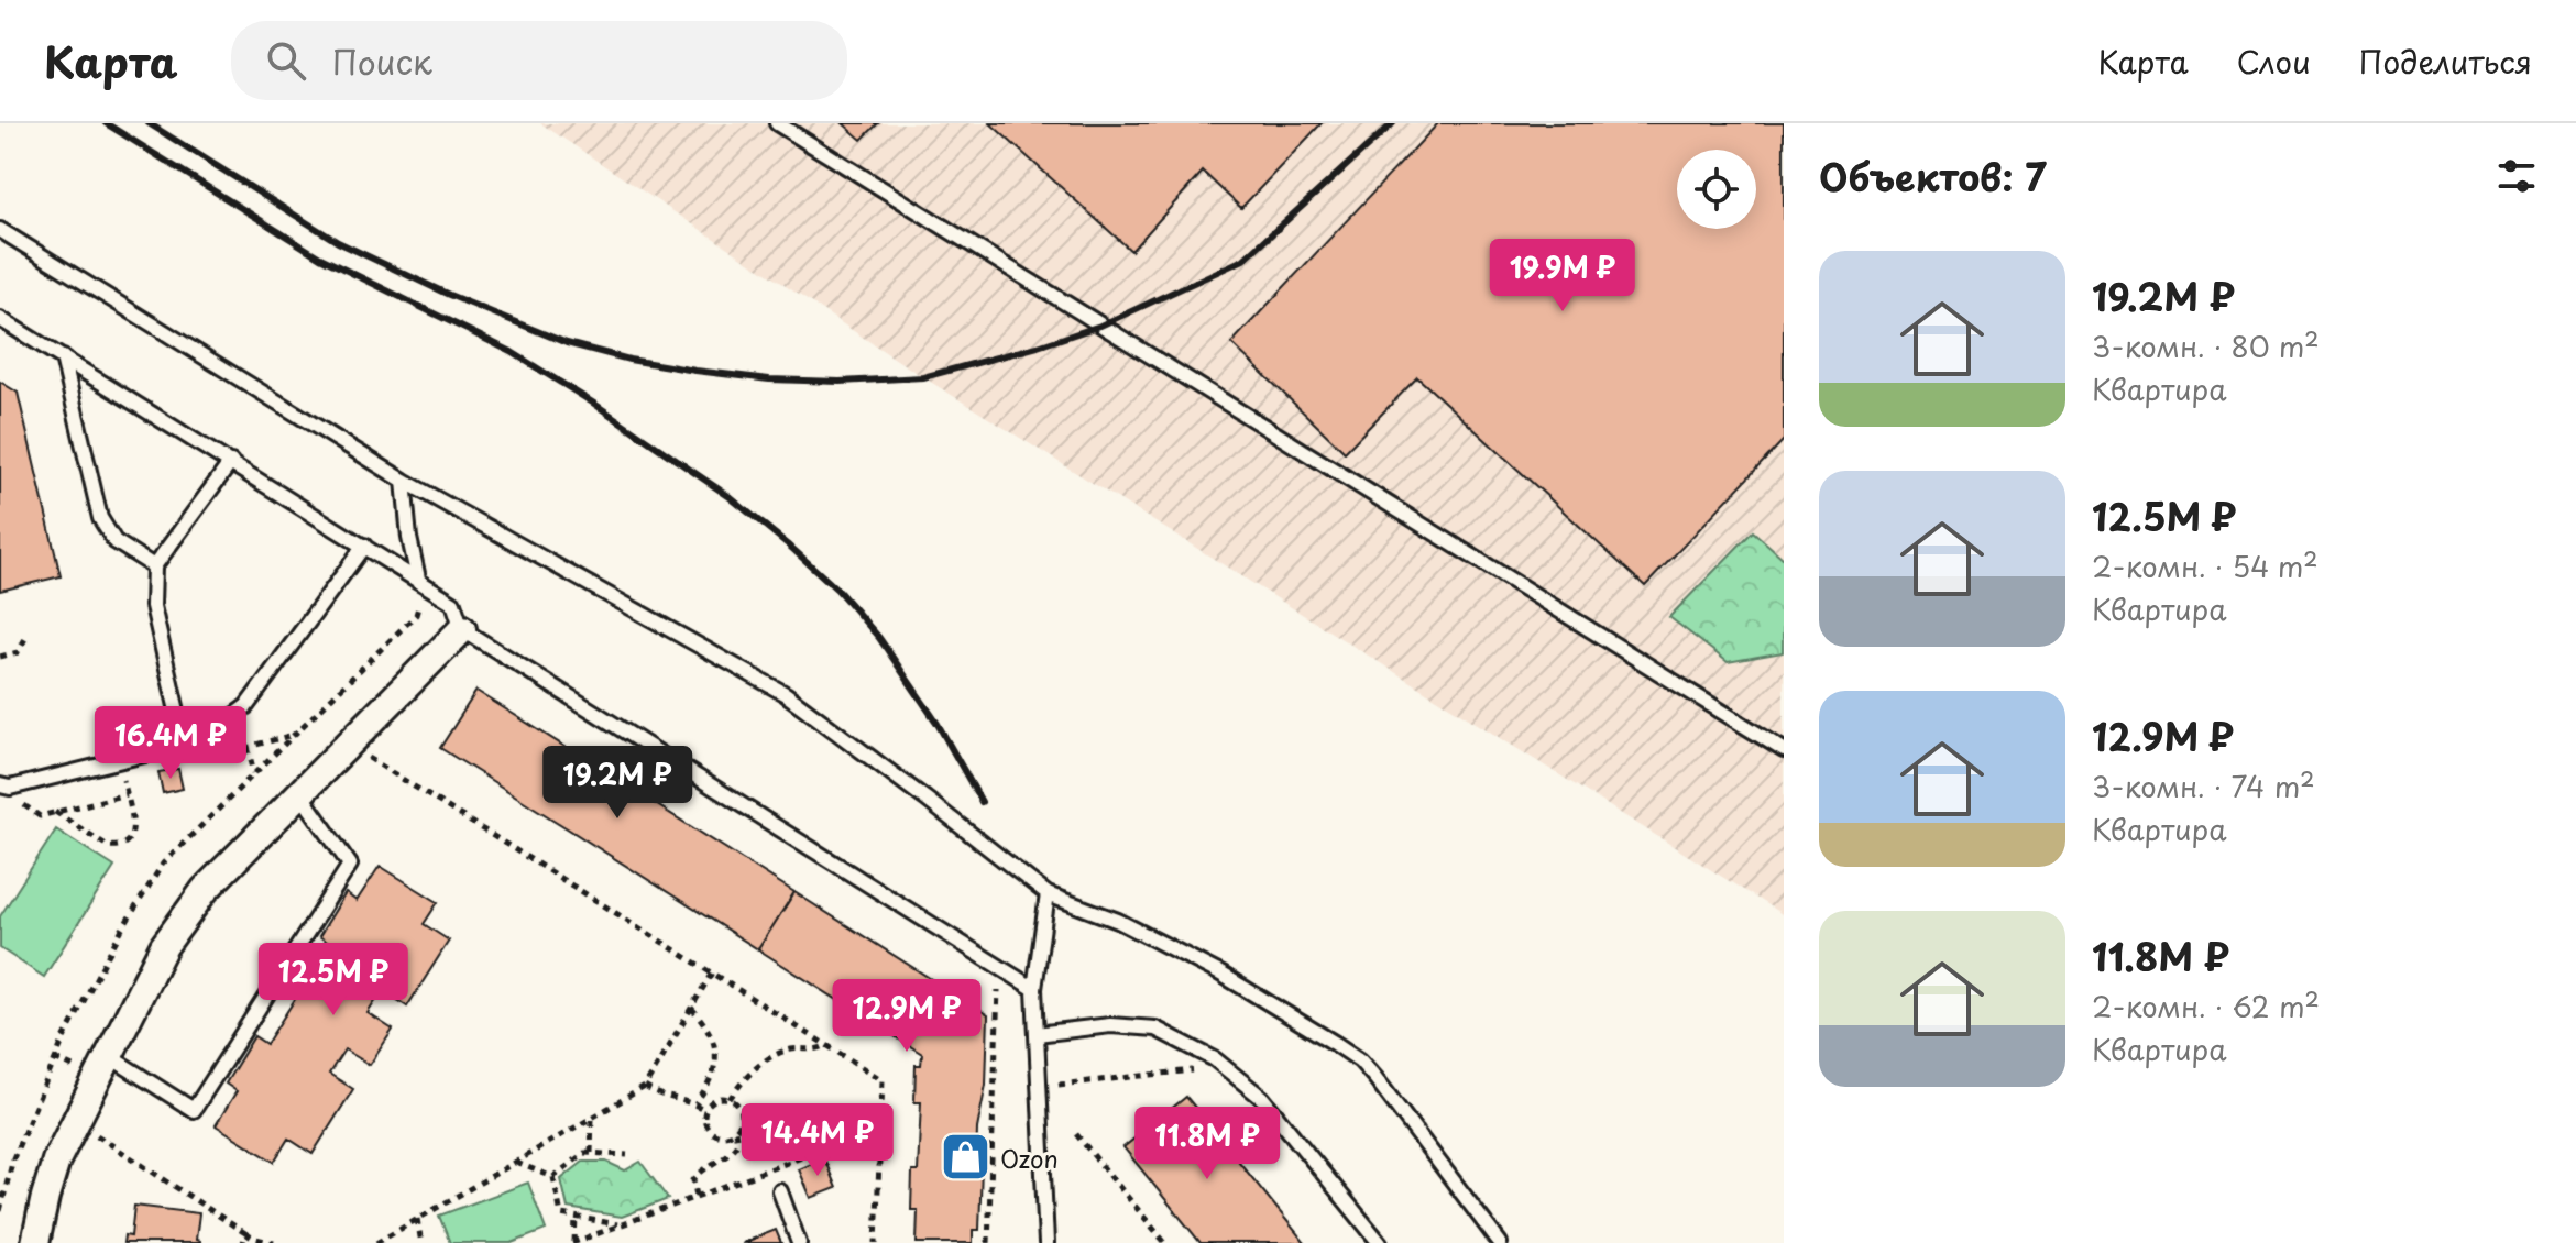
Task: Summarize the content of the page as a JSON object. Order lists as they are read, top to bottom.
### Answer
{
  "places": {
    "shop": ["Ozon"]
  },
  "page": {
    "header": "Карта",
    "search": "Поиск",
    "nav": ["Карта", "Слои", "Поделиться"],
    "heading": "Объектов: 7",
    "list": [
      {
        "name": "19.2M ₽",
        "note": "3-комн. · 80 m² · Квартира"
      },
      {
        "name": "12.5M ₽",
        "note": "2-комн. · 54 m² · Квартира"
      },
      {
        "name": "12.9M ₽",
        "note": "3-комн. · 74 m² · Квартира"
      },
      {
        "name": "11.8M ₽",
        "note": "2-комн. · 62 m² · Квартира"
      }
    ],
    "price": [
      "19.9M ₽",
      "16.4M ₽",
      "19.2M ₽",
      "12.5M ₽",
      "12.9M ₽",
      "14.4M ₽",
      "11.8M ₽"
    ]
  }
}
